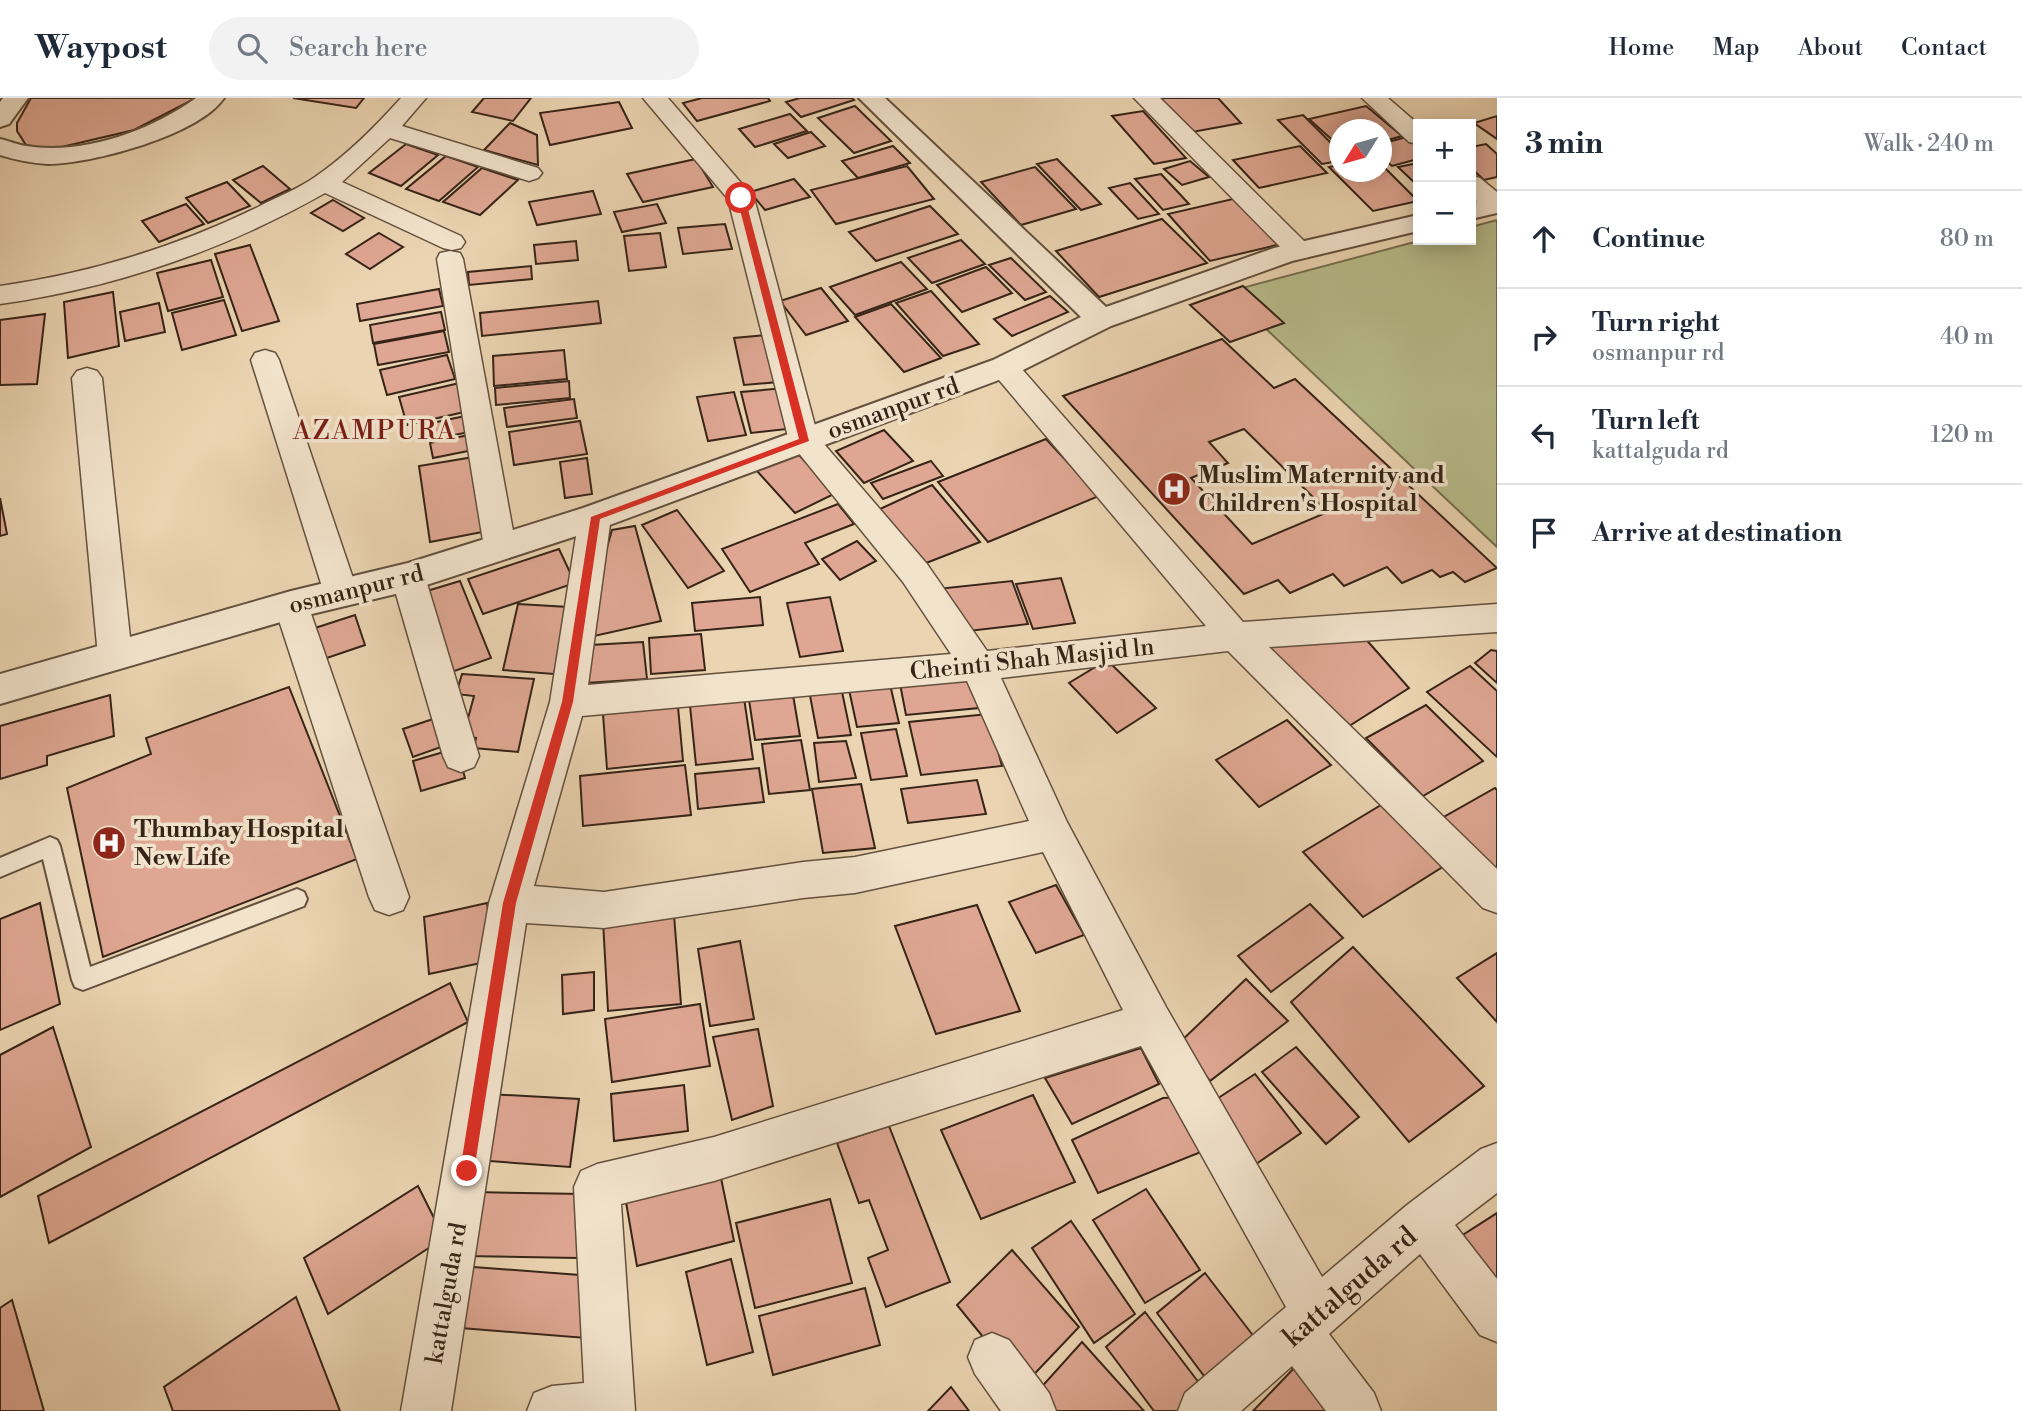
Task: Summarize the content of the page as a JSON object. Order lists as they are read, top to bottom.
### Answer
{
  "streets": {
    "street": ["osmanpur rd", "Cheinti Shah Masjid ln", "kattalguda rd"]
  },
  "crossings": [
    ["osmanpur rd", "kattalguda rd"],
    ["Cheinti Shah Masjid ln", "kattalguda rd"]
  ],
  "districts": ["AZAMPURA"],
  "places": {
    "hospital": ["Muslim Maternity and Children's Hospital", "Thumbay Hospital New Life"]
  },
  "north": "bottom left",
  "page": {
    "header": "Waypost",
    "search": "Search here",
    "nav": [
      "Home",
      "Map",
      "About",
      "Contact"
    ],
    "heading": ["3 min", "Walk · 240 m"],
    "map_buttons": ["+", "−"],
    "list": [
      ["Continue", "80 m"],
      ["Turn right", "osmanpur rd", "40 m"],
      ["Turn left", "kattalguda rd", "120 m"],
      "Arrive at destination"
    ]
  }
}
